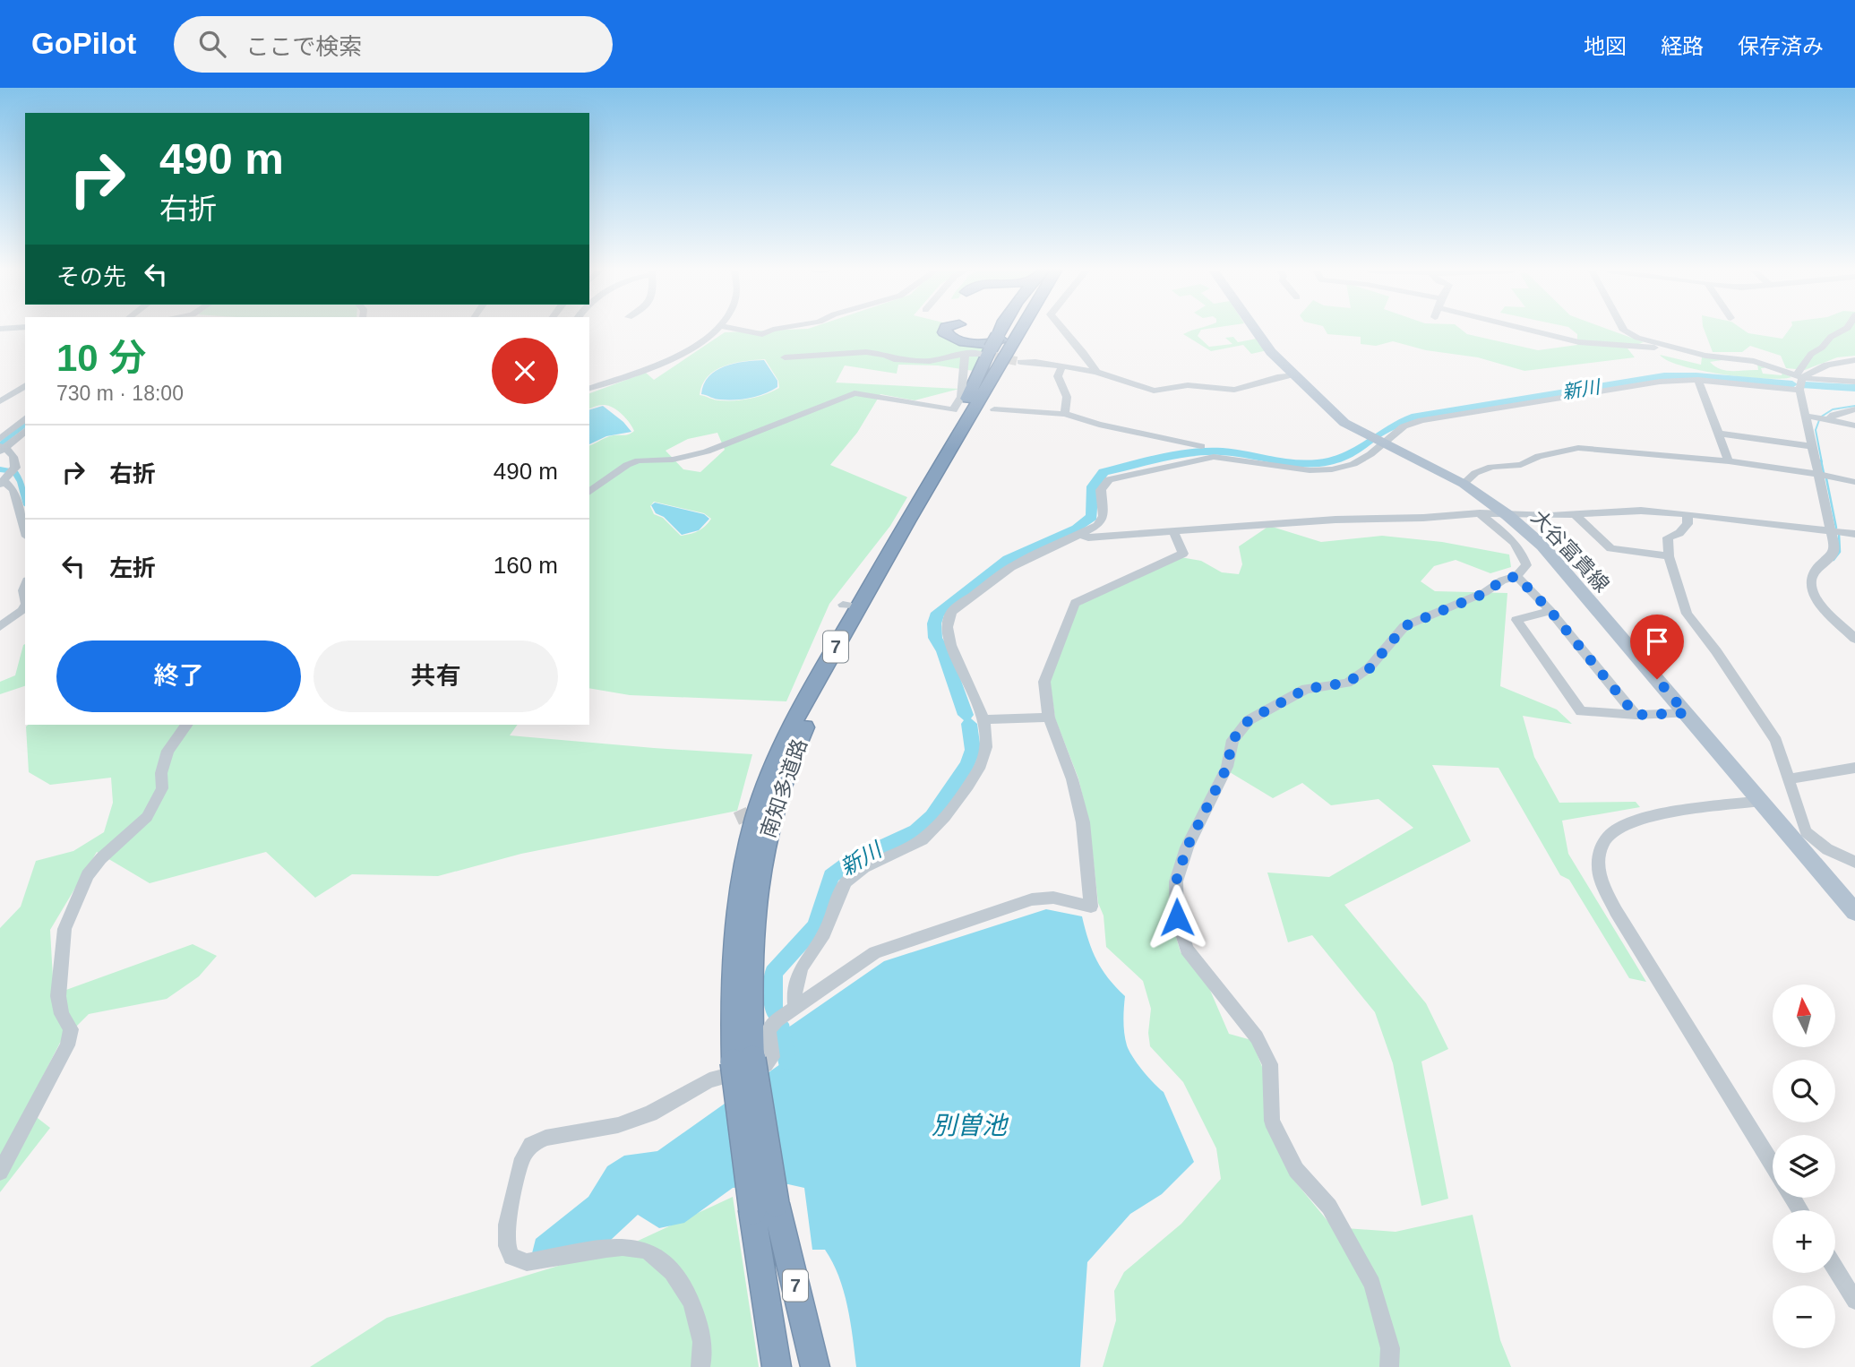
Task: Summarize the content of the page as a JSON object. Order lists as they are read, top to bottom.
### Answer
{
  "streets": {
    "highway": ["7", "南知多道路"],
    "main road": ["大谷富貴線"]
  },
  "water": ["新川", "別曽池"],
  "north": "top",
  "page": {
    "header": "GoPilot",
    "search": "ここで検索",
    "nav": ["地図", "経路", "保存済み"],
    "turn": ["490 m", "右折"],
    "then": "その先",
    "heading": ["10 分", "730 m · 18:00"],
    "list": [
      {
        "name": "右折",
        "value": "490 m"
      },
      {
        "name": "左折",
        "value": "160 m"
      }
    ],
    "buttons": ["終了", "共有"],
    "map_buttons": ["+", "−"]
  }
}
